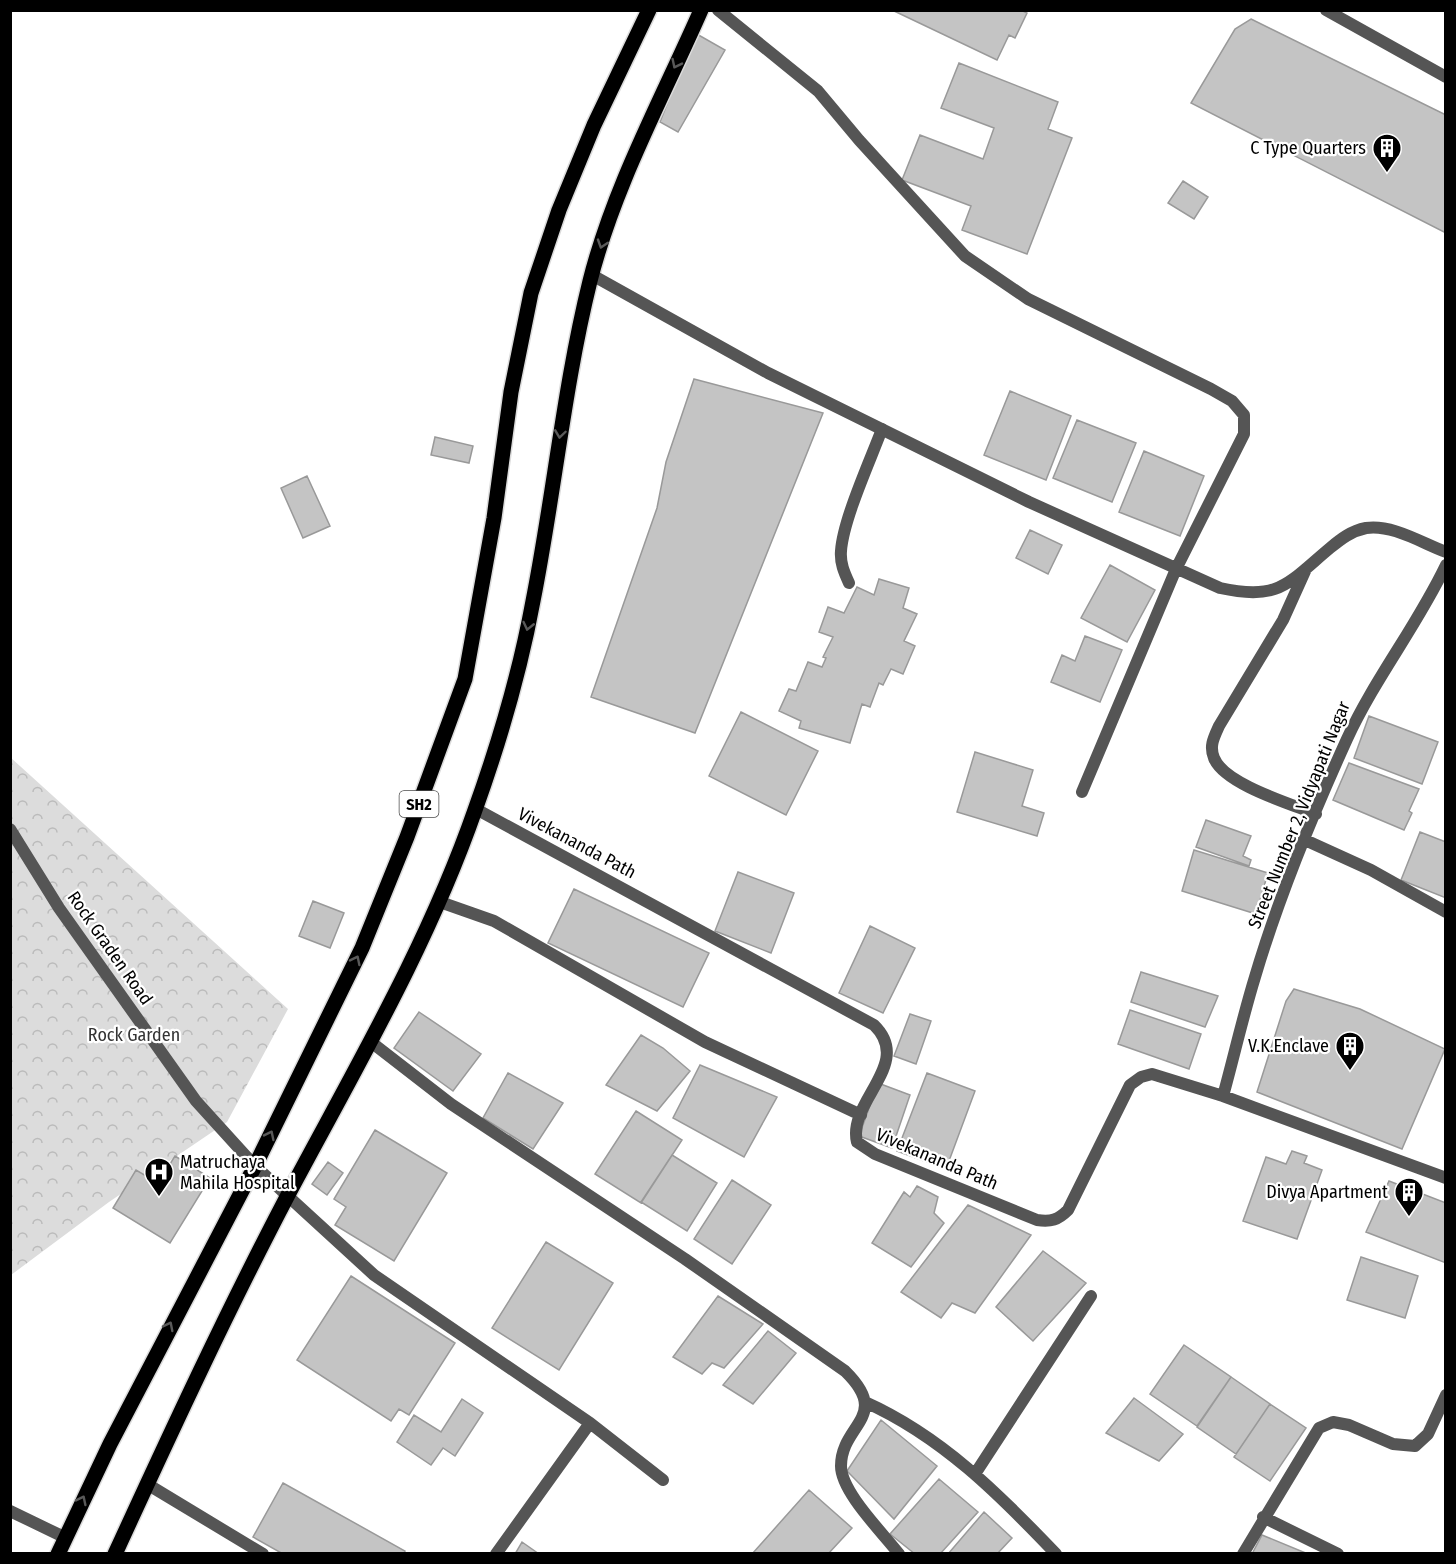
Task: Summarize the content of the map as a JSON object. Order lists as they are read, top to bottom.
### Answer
{
  "streets": {
    "main road": ["SH2"],
    "street": ["Street Number 2, Vidyapati Nagar", "Vivekananda Path", "Rock Graden Road"]
  },
  "crossings": [
    ["SH2", "Rock Graden Road"],
    ["Street Number 2, Vidyapati Nagar", "Vivekananda Path"]
  ],
  "parks": ["Rock Garden"],
  "places": {
    "building": ["C Type Quarters", "V.K.Enclave", "Divya Apartment"],
    "hospital": ["Matruchaya Mahila Hospital"]
  }
}
